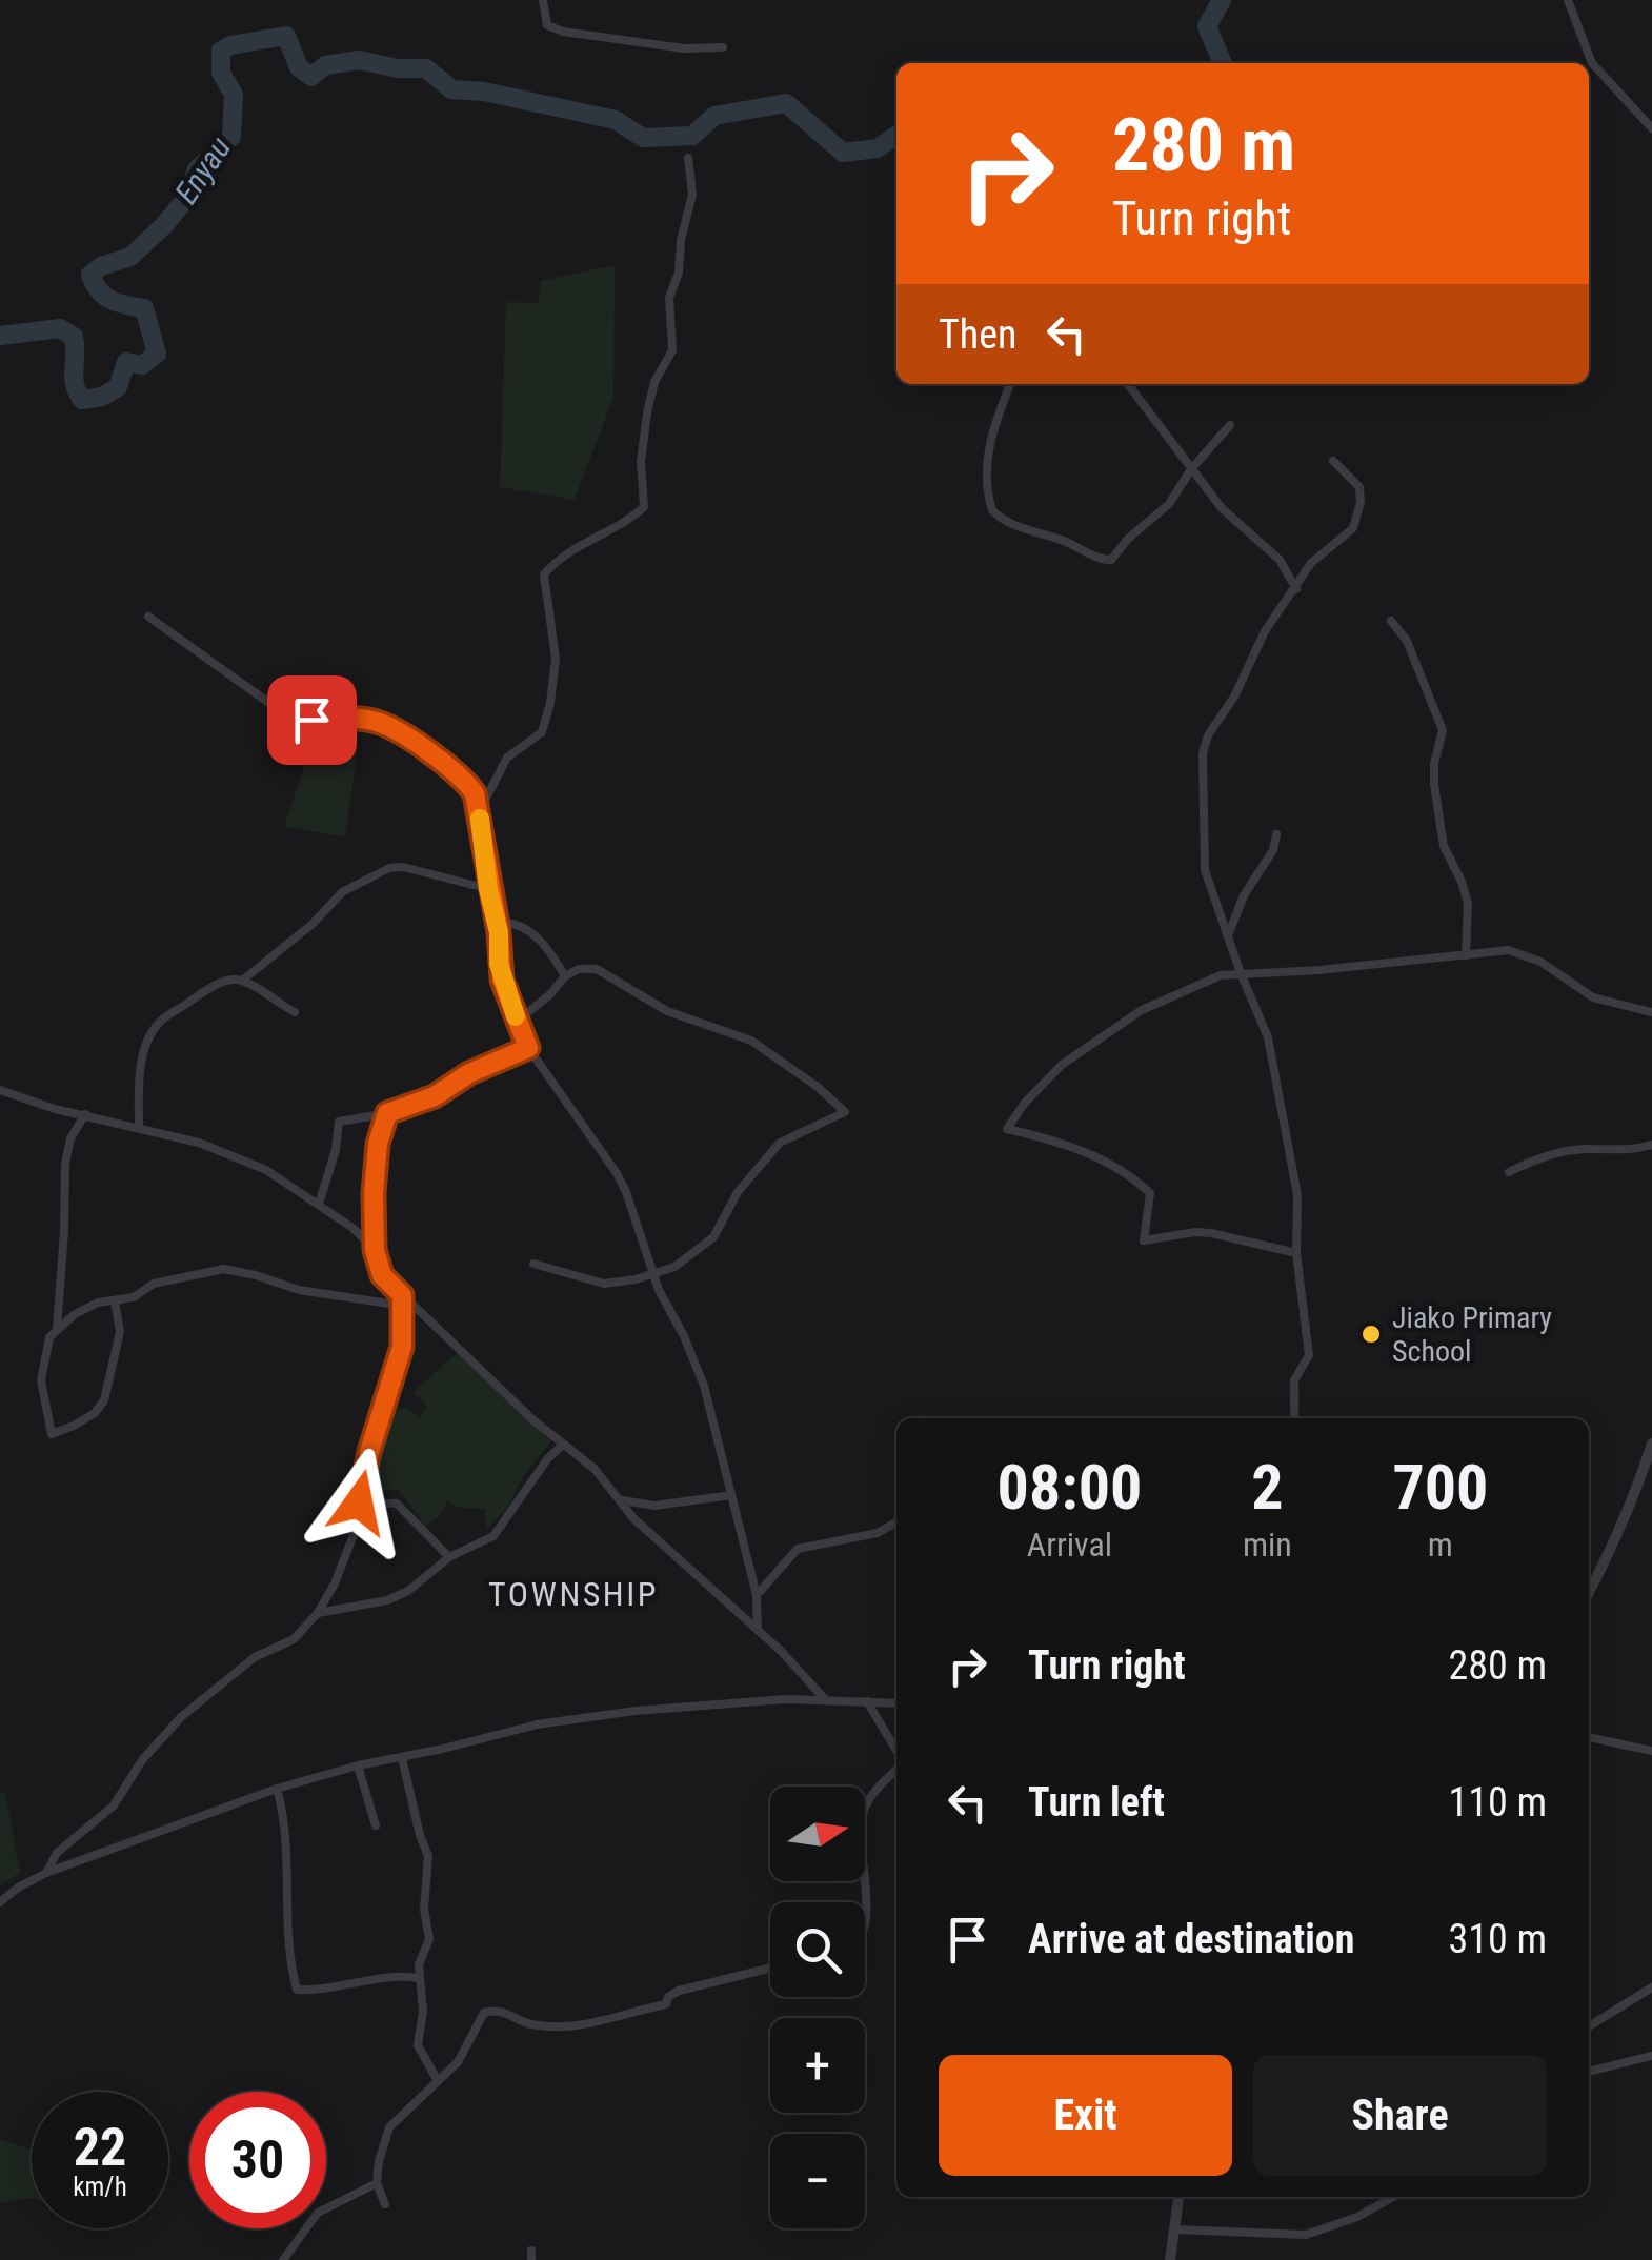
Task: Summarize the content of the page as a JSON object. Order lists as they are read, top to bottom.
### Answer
{
  "districts": ["TOWNSHIP"],
  "water": ["Enyau"],
  "places": ["Jiako Primary School"],
  "north": "right",
  "page": {
    "turn": ["280 m", "Turn right"],
    "then": "Then",
    "eta": [
      "08:00",
      "Arrival",
      "2",
      "min",
      "700",
      "m"
    ],
    "list": [
      {
        "name": "Turn right",
        "value": "280 m"
      },
      {
        "name": "Turn left",
        "value": "110 m"
      },
      {
        "name": "Arrive at destination",
        "value": "310 m"
      }
    ],
    "map_buttons": ["+", "−"],
    "buttons": ["Exit", "Share"],
    "speed": "22 km/h",
    "limit": "30"
  }
}
